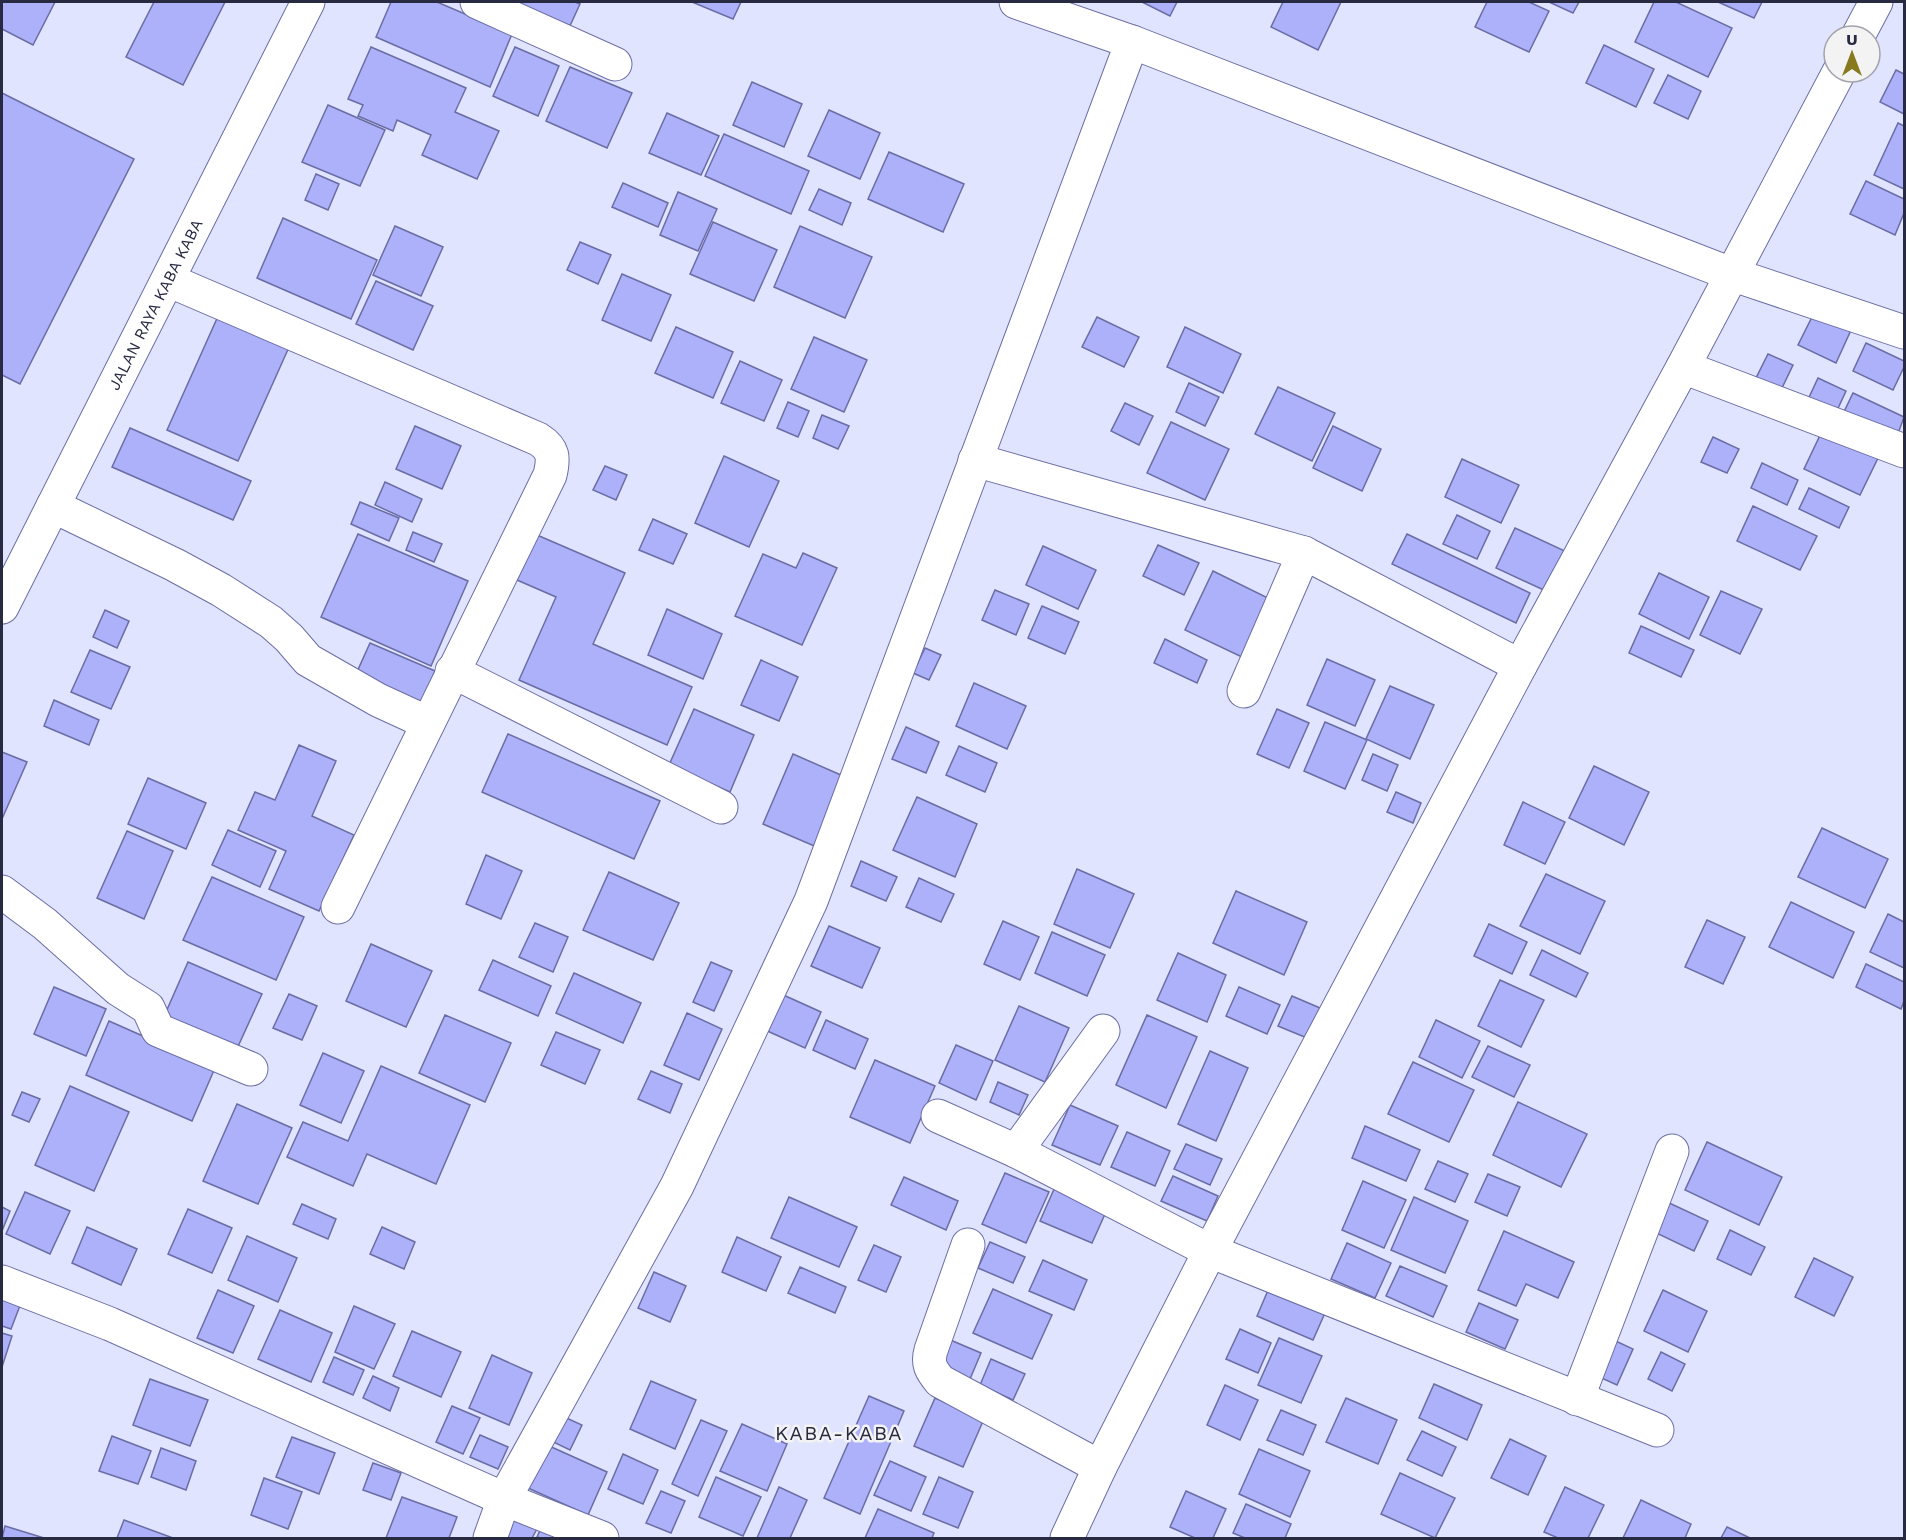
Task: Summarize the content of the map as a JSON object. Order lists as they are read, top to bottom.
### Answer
{
  "streets": {
    "street": ["JALAN RAYA KABA KABA"]
  },
  "districts": ["KABA-KABA"],
  "north": "top"
}
